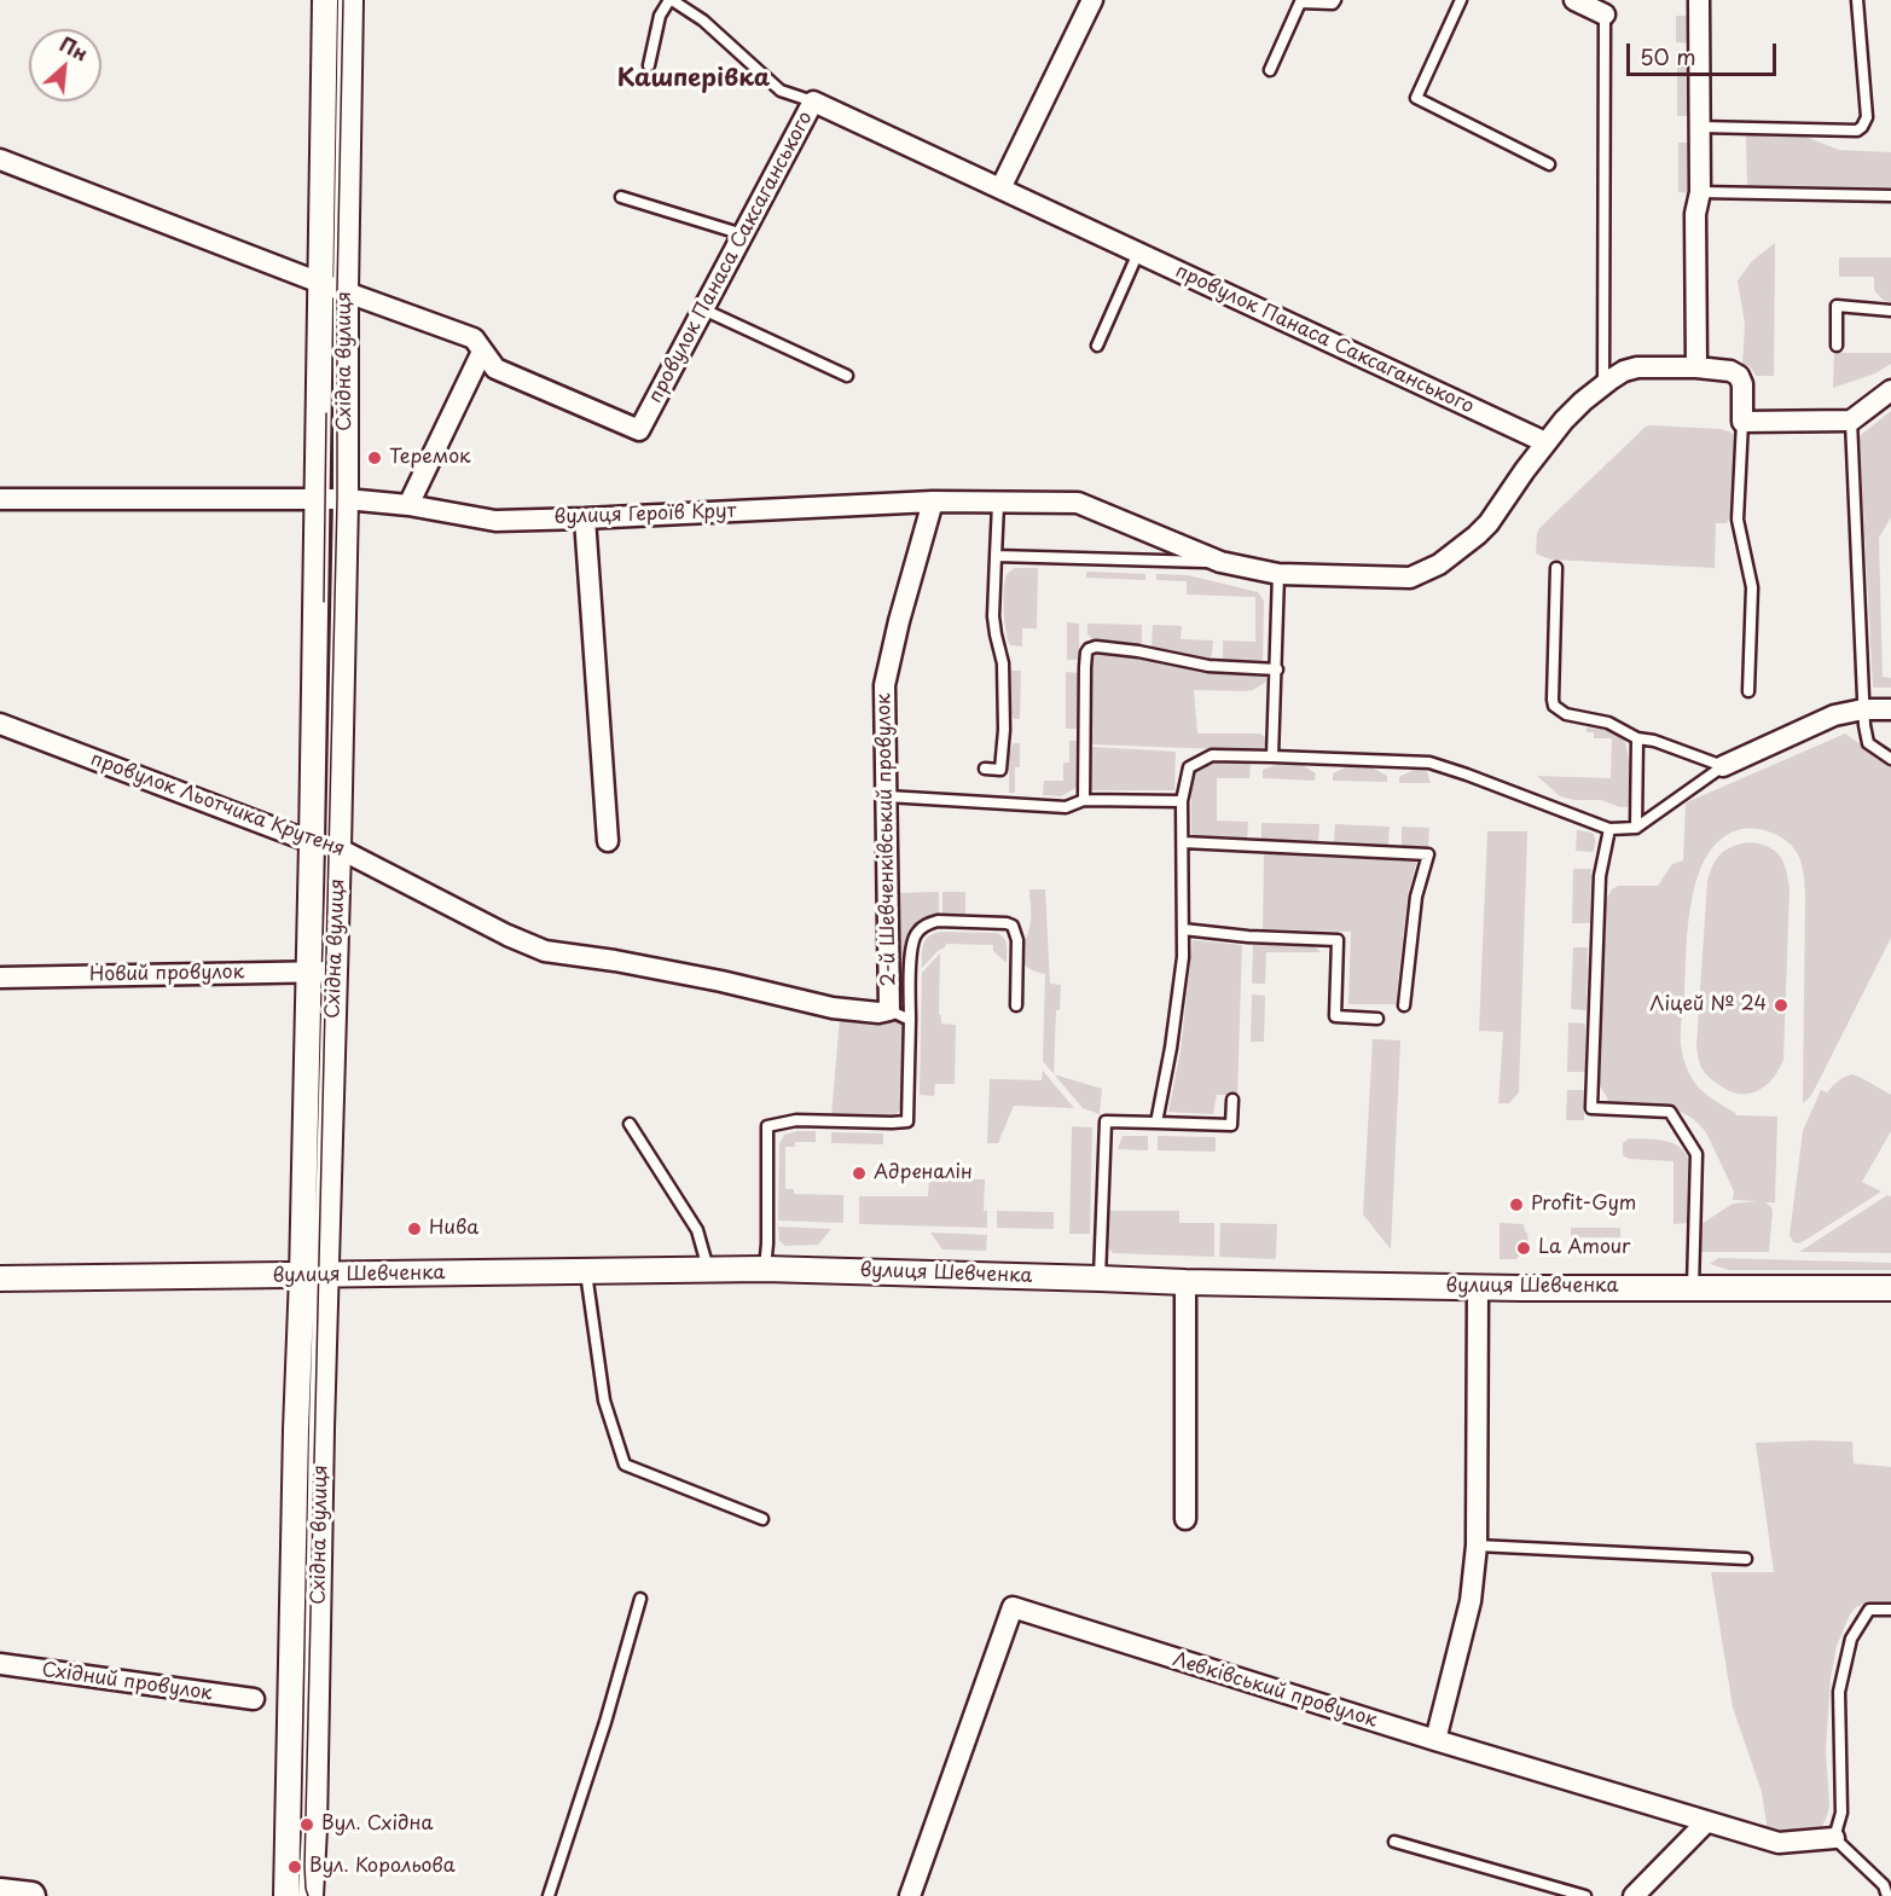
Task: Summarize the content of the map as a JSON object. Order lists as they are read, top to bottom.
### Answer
{
  "streets": {
    "street": [
      "провулок Панаса Саксаганського",
      "Східна вулиця",
      "вулиця Героїв Крут",
      "провулок Льотчика Крутеня",
      "2-й Шевченківський провулок",
      "Новий провулок",
      "вулиця Шевченка",
      "Східний провулок",
      "Левківський провулок"
    ]
  },
  "crossings": [
    ["провулок Панаса Саксаганського", "Східна вулиця"],
    ["провулок Панаса Саксаганського", "вулиця Героїв Крут"],
    ["Східна вулиця", "вулиця Героїв Крут"],
    ["Східна вулиця", "провулок Льотчика Крутеня"],
    ["Східна вулиця", "Новий провулок"],
    ["Східна вулиця", "вулиця Шевченка"],
    ["вулиця Героїв Крут", "2-й Шевченківський провулок"],
    ["провулок Льотчика Крутеня", "2-й Шевченківський провулок"]
  ],
  "districts": ["Кашперівка"],
  "places": [
    "Теремок",
    "Ліцей № 24",
    "Адреналін",
    "Profit-Gym",
    "Нива",
    "La Amour",
    "Вул. Східна",
    "Вул. Корольова"
  ],
  "scale_bar": "50 m",
  "north": "top right"
}
